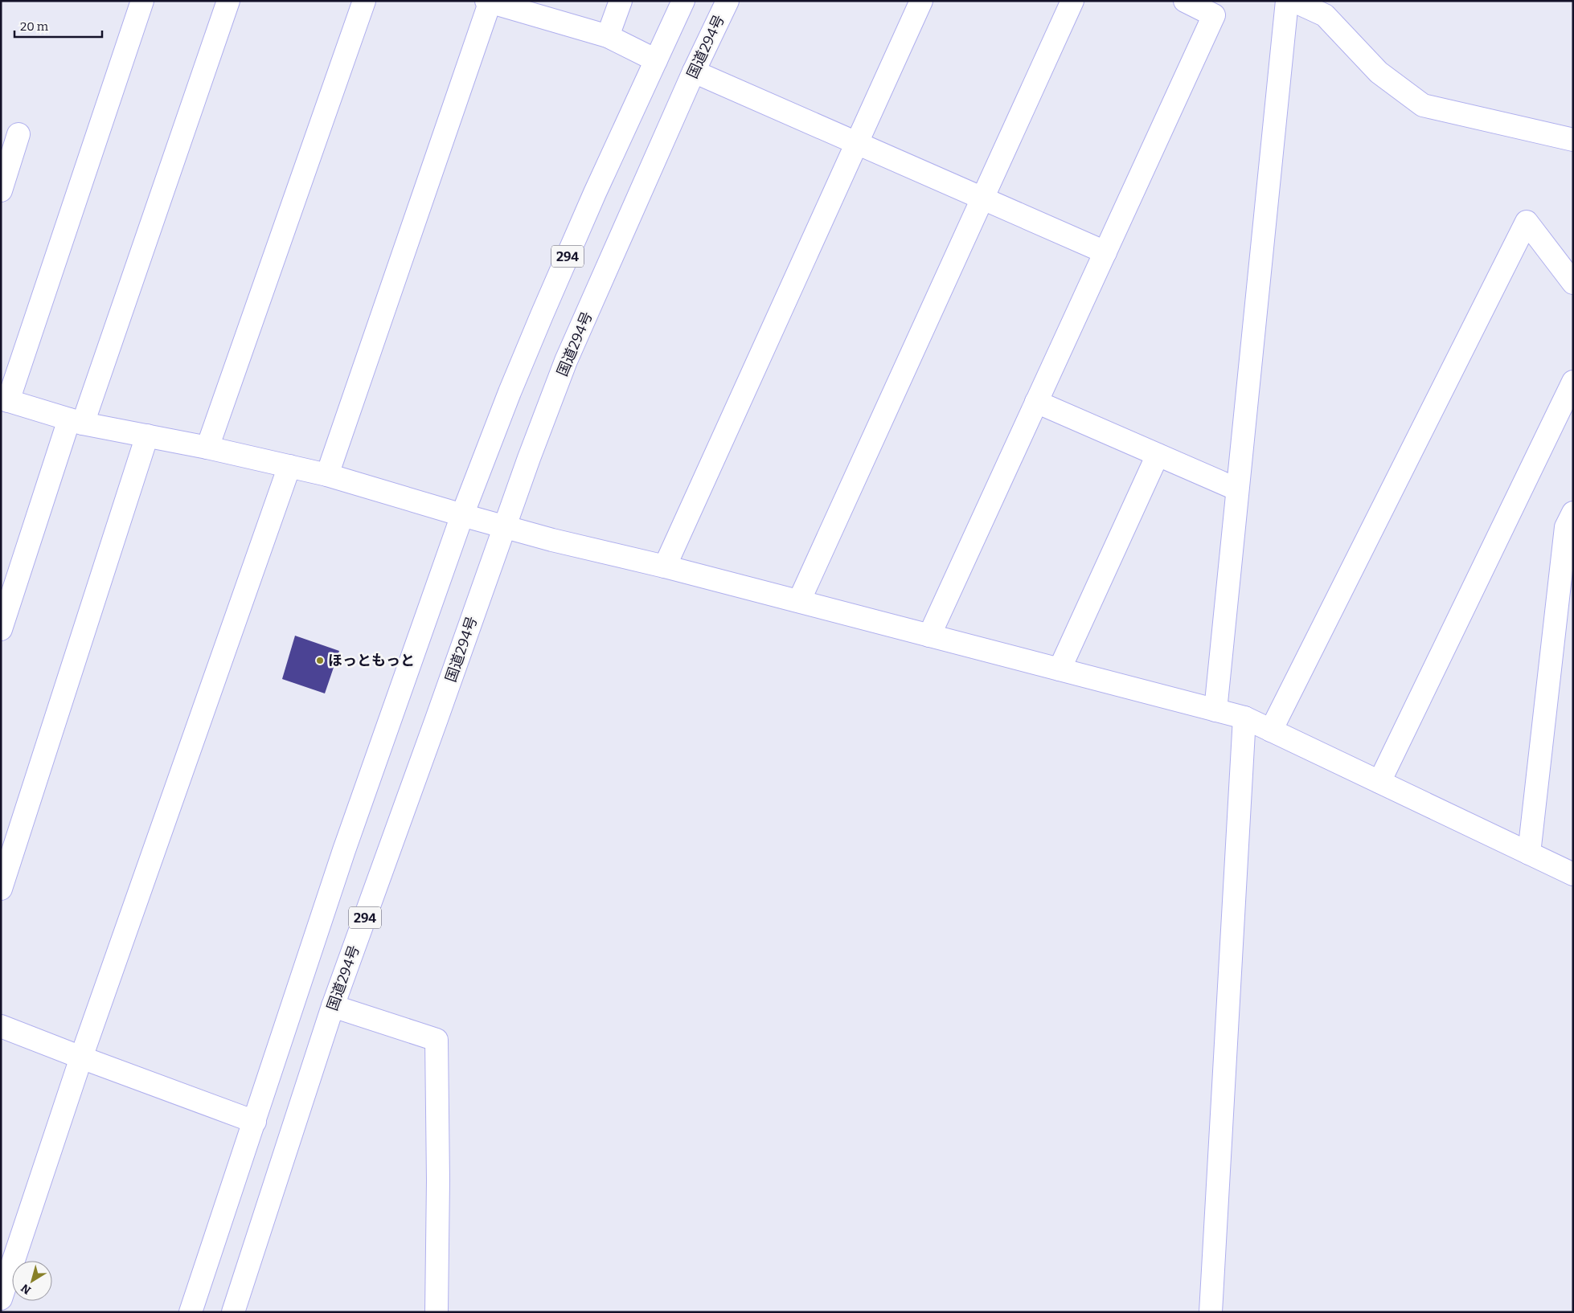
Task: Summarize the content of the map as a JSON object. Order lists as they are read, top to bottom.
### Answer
{
  "streets": {
    "main road": ["国道294号", "294"]
  },
  "places": ["ほっともっと"],
  "scale_bar": "20 m",
  "north": "bottom left"
}
